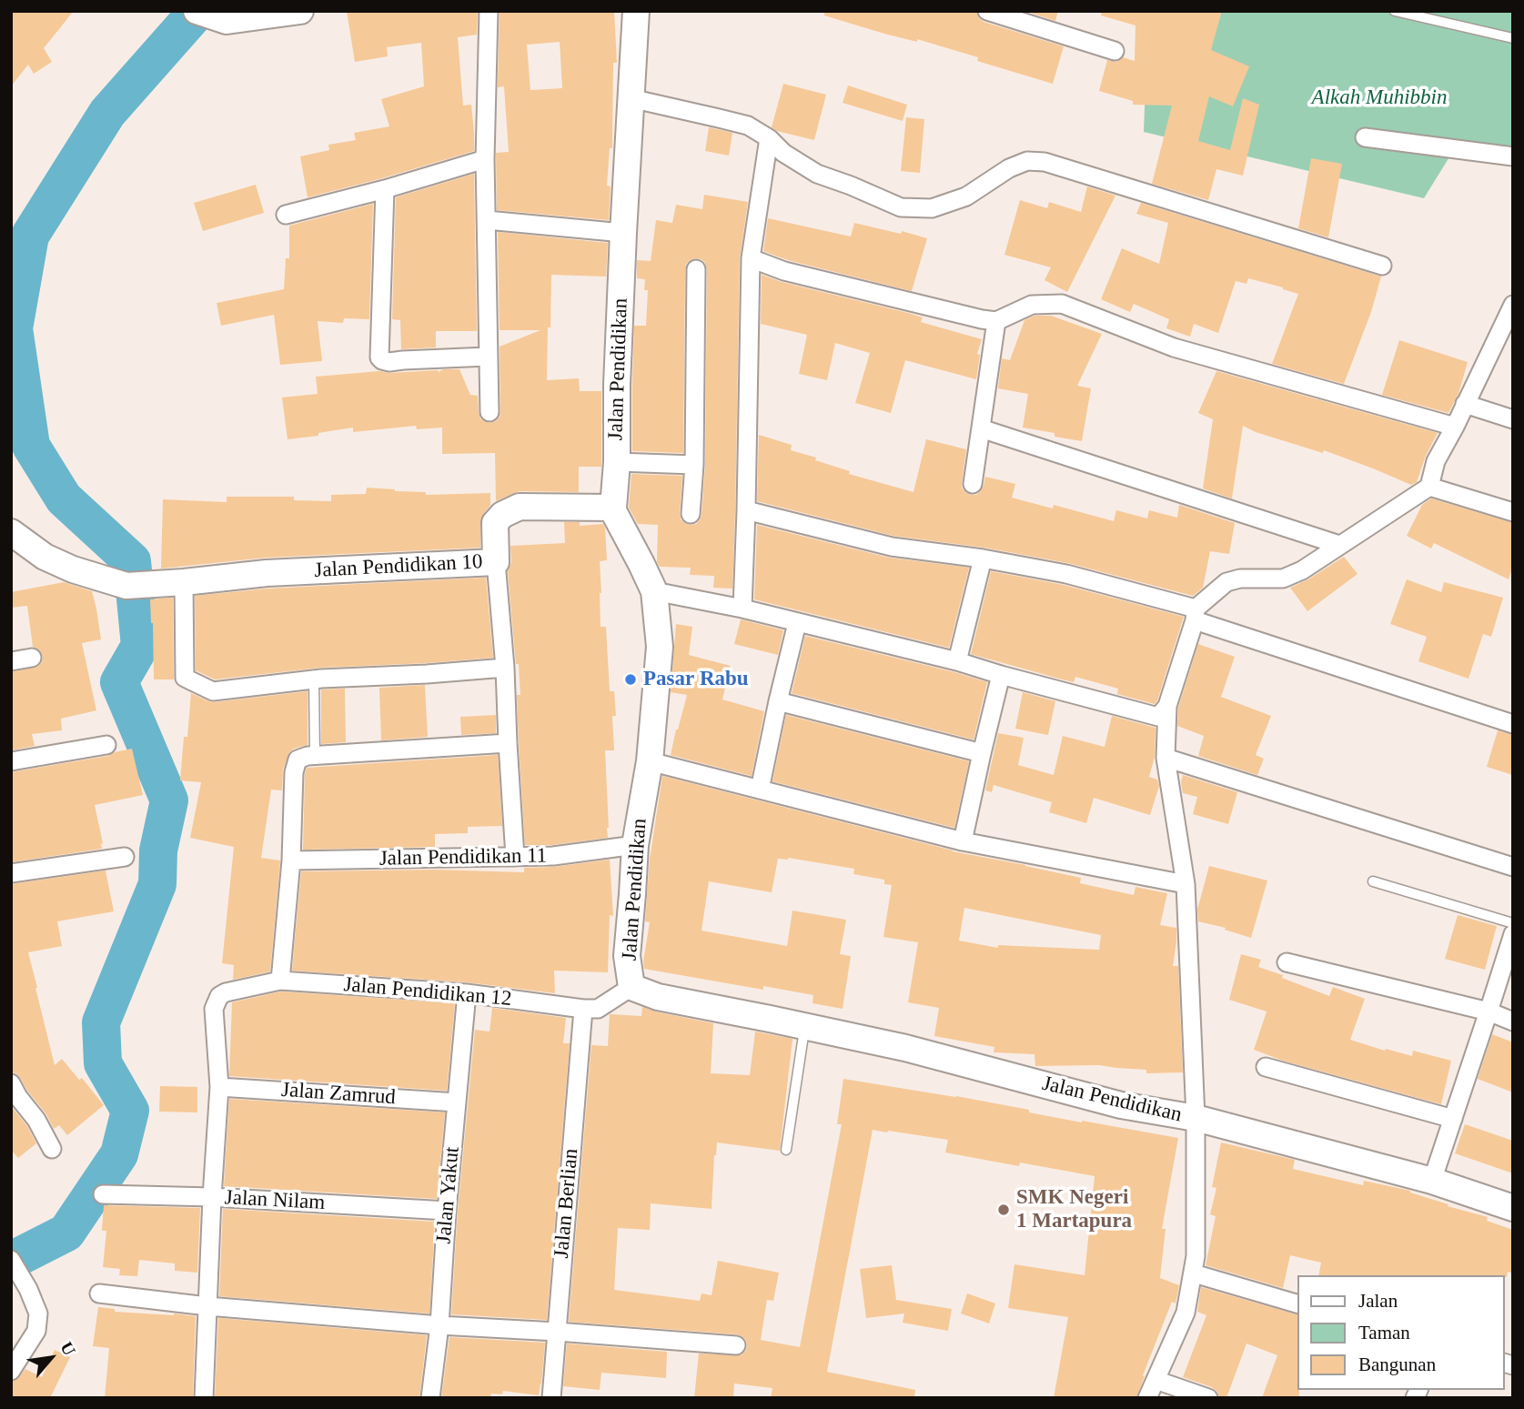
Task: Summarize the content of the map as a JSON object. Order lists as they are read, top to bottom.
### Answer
{
  "streets": {
    "street": [
      "Jalan Pendidikan",
      "Jalan Pendidikan 10",
      "Jalan Pendidikan 11",
      "Jalan Pendidikan 12",
      "Jalan Zamrud",
      "Jalan Yakut",
      "Jalan Nilam",
      "Jalan Berlian"
    ]
  },
  "crossings": [
    ["Jalan Pendidikan", "Jalan Pendidikan 10"],
    ["Jalan Pendidikan", "Jalan Pendidikan 11"],
    ["Jalan Pendidikan", "Jalan Pendidikan 12"],
    ["Jalan Pendidikan 12", "Jalan Zamrud"],
    ["Jalan Pendidikan 12", "Jalan Yakut"],
    ["Jalan Pendidikan 12", "Jalan Berlian"],
    ["Jalan Zamrud", "Jalan Yakut"],
    ["Jalan Yakut", "Jalan Nilam"]
  ],
  "parks": ["Alkah Muhibbin"],
  "places": ["Pasar Rabu", "SMK Negeri 1 Martapura"],
  "legend": ["Jalan", "Taman", "Bangunan"],
  "north": "top right"
}
